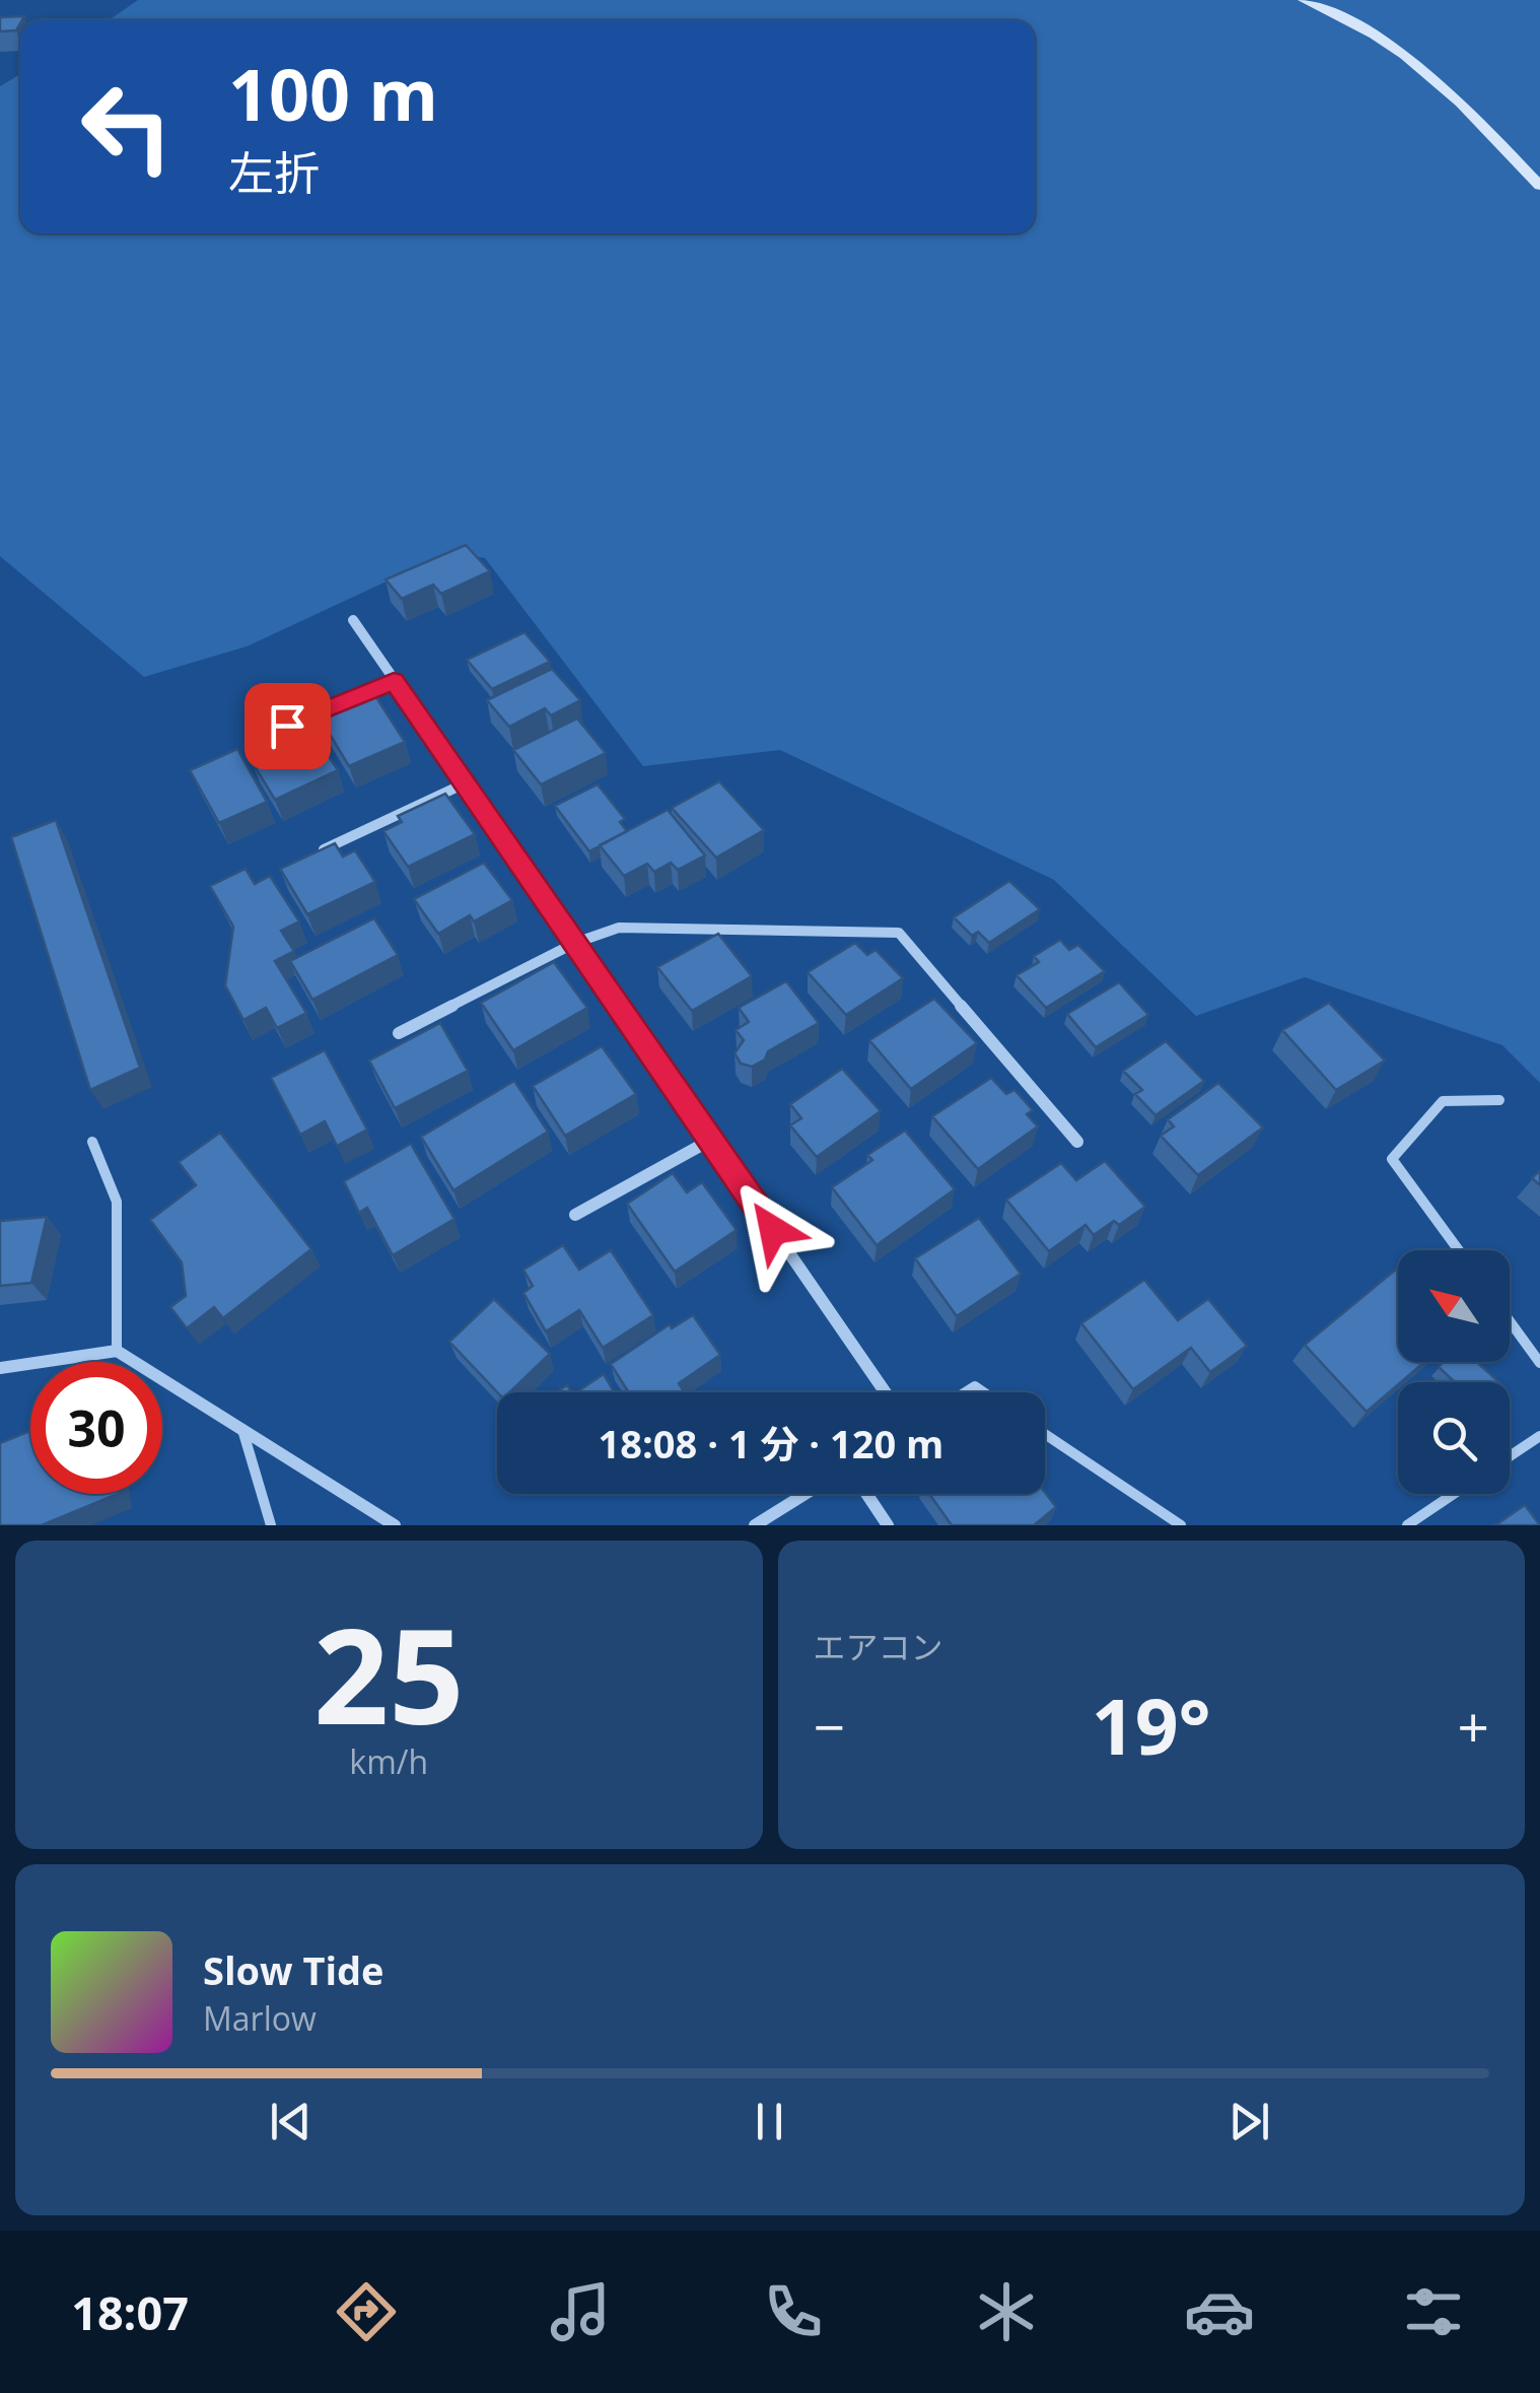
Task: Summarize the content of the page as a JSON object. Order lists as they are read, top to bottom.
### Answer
{
  "north": "top left",
  "page": {
    "turn": ["100 m", "左折"],
    "limit": "30",
    "trip": "18:08 · 1 分 · 120 m",
    "tile": [
      ["25", "km/h"],
      "エアコン"
    ],
    "heat": ["−", "19°", "+"],
    "song": ["Slow Tide", "Marlow"],
    "tabs": "18:07"
  }
}
